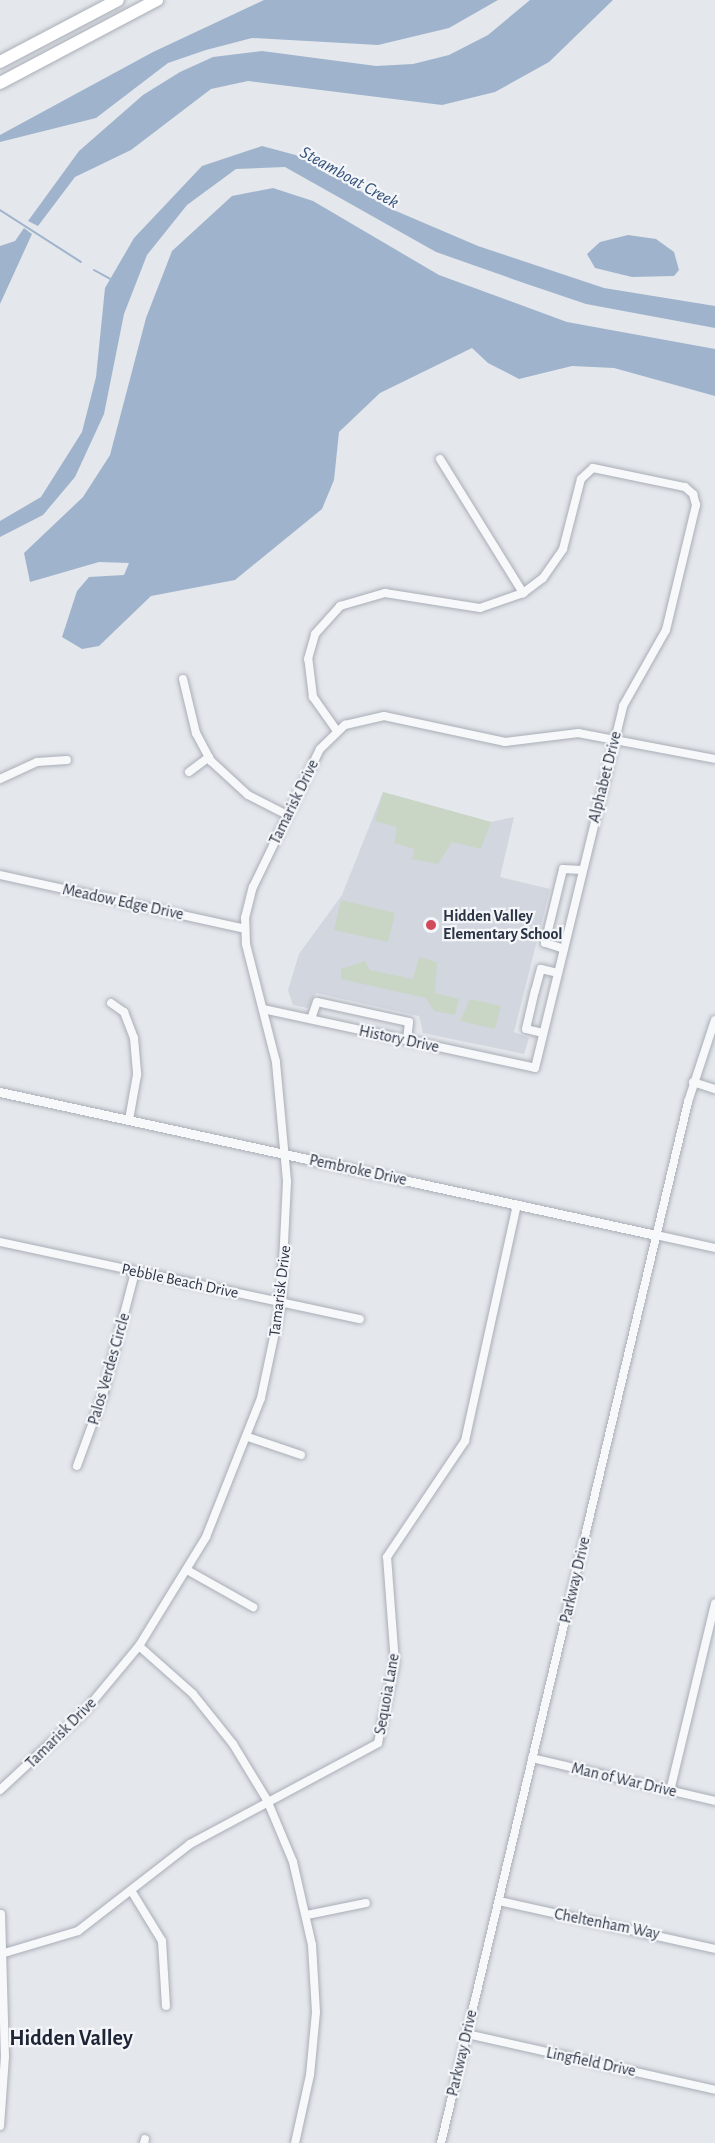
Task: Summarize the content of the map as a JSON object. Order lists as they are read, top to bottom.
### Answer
{
  "streets": {
    "street": [
      "Alphabet Drive",
      "Tamarisk Drive",
      "Meadow Edge Drive",
      "History Drive",
      "Pembroke Drive",
      "Pebble Beach Drive",
      "Palos Verdes Circle",
      "Parkway Drive",
      "Sequoia Lane",
      "Man of War Drive",
      "Cheltenham Way",
      "Lingfield Drive"
    ]
  },
  "crossings": [
    ["Alphabet Drive", "History Drive"],
    ["Tamarisk Drive", "Meadow Edge Drive"],
    ["Tamarisk Drive", "History Drive"],
    ["Tamarisk Drive", "Pembroke Drive"],
    ["Tamarisk Drive", "Pebble Beach Drive"],
    ["Pembroke Drive", "Parkway Drive"],
    ["Pembroke Drive", "Sequoia Lane"],
    ["Pebble Beach Drive", "Palos Verdes Circle"],
    ["Parkway Drive", "Man of War Drive"],
    ["Parkway Drive", "Cheltenham Way"],
    ["Parkway Drive", "Lingfield Drive"]
  ],
  "districts": ["Hidden Valley"],
  "water": ["Steamboat Creek"],
  "places": ["Hidden Valley Elementary School"]
}
